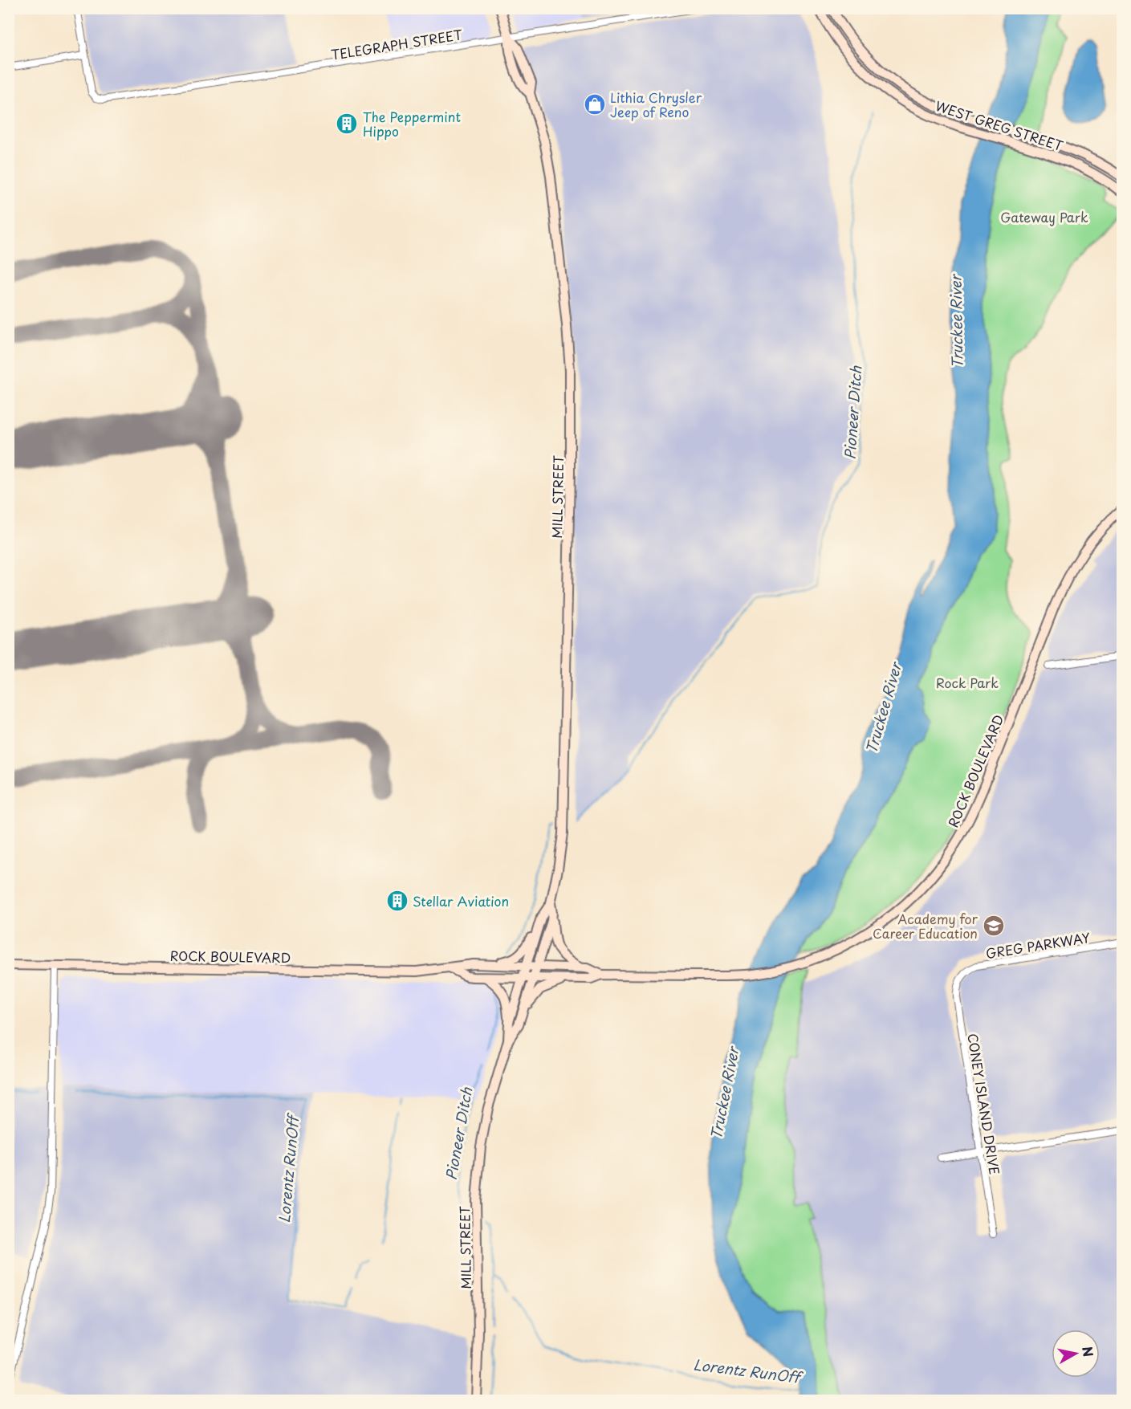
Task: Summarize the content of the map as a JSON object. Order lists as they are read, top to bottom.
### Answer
{
  "streets": {
    "main road": ["WEST GREG STREET", "MILL STREET", "ROCK BOULEVARD"],
    "street": ["TELEGRAPH STREET", "GREG PARKWAY", "CONEY ISLAND DRIVE"]
  },
  "crossings": [
    ["TELEGRAPH STREET", "MILL STREET"],
    ["MILL STREET", "ROCK BOULEVARD"],
    ["GREG PARKWAY", "CONEY ISLAND DRIVE"]
  ],
  "water": ["Truckee River", "Pioneer Ditch", "Lorentz RunOff"],
  "parks": ["Gateway Park", "Rock Park"],
  "places": {
    "shop": ["Lithia Chrysler Jeep of Reno"],
    "building": ["The Peppermint Hippo", "Stellar Aviation"],
    "school or university": ["Academy for Career Education"]
  },
  "north": "right"
}
